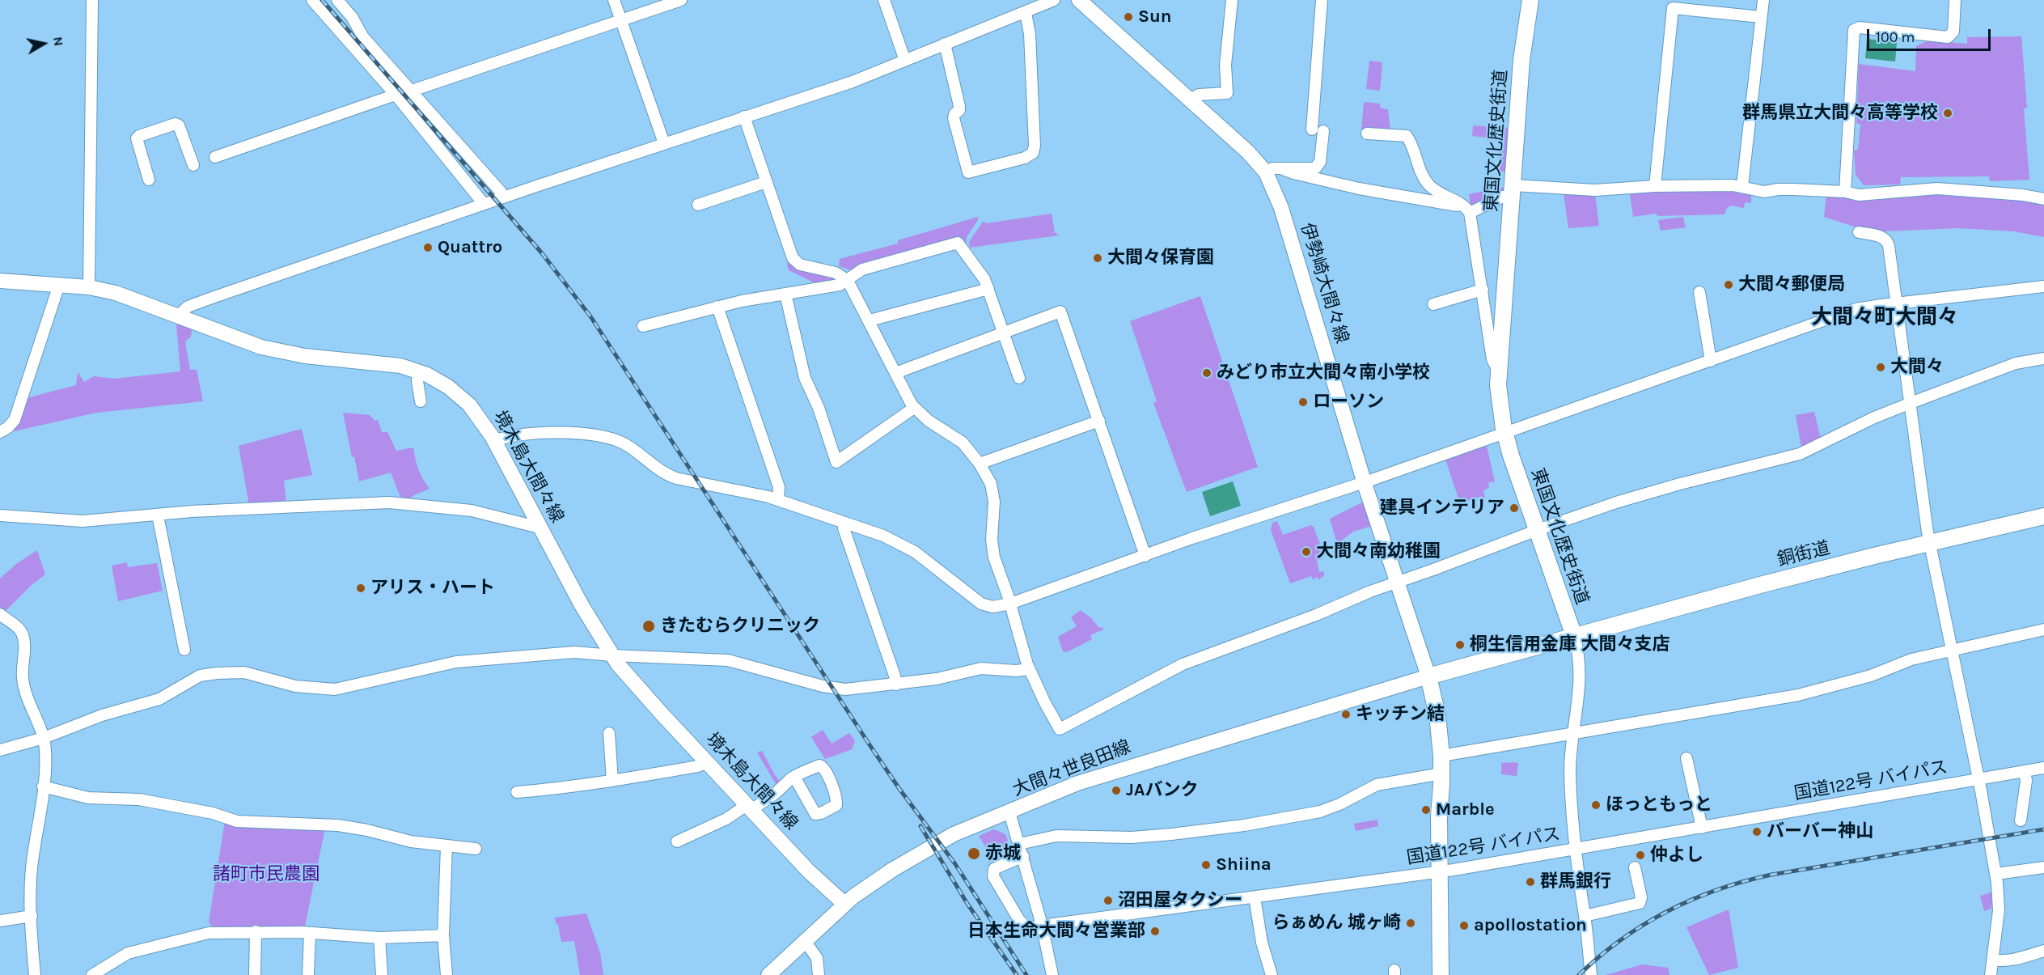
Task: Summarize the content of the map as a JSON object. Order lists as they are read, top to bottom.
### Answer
{
  "streets": {
    "highway": ["東国文化歴史街道", "銅街道"],
    "main road": ["伊勢崎大間々線", "境木島大間々線", "大間々世良田線"],
    "street": ["国道122号 バイパス"]
  },
  "crossings": [
    ["東国文化歴史街道", "銅街道"],
    ["伊勢崎大間々線", "大間々世良田線"],
    ["境木島大間々線", "大間々世良田線"]
  ],
  "districts": ["大間々町大間々"],
  "parks": ["諸町市民農園"],
  "places": [
    "Sun",
    "群馬県立大間々高等学校",
    "Quattro",
    "大間々保育園",
    "大間々郵便局",
    "大間々",
    "みどり市立大間々南小学校",
    "ローソン",
    "建具インテリア",
    "大間々南幼稚園",
    "アリス・ハート",
    "きたむらクリニック",
    "桐生信用金庫 大間々支店",
    "キッチン結",
    "JAバンク",
    "ほっともっと",
    "Marble",
    "バーバー神山",
    "赤城",
    "仲よし",
    "Shiina",
    "群馬銀行",
    "沼田屋タクシー",
    "らぁめん 城ヶ崎",
    "apollostation",
    "日本生命大間々営業部"
  ],
  "scale_bar": "100 m",
  "north": "right"
}
